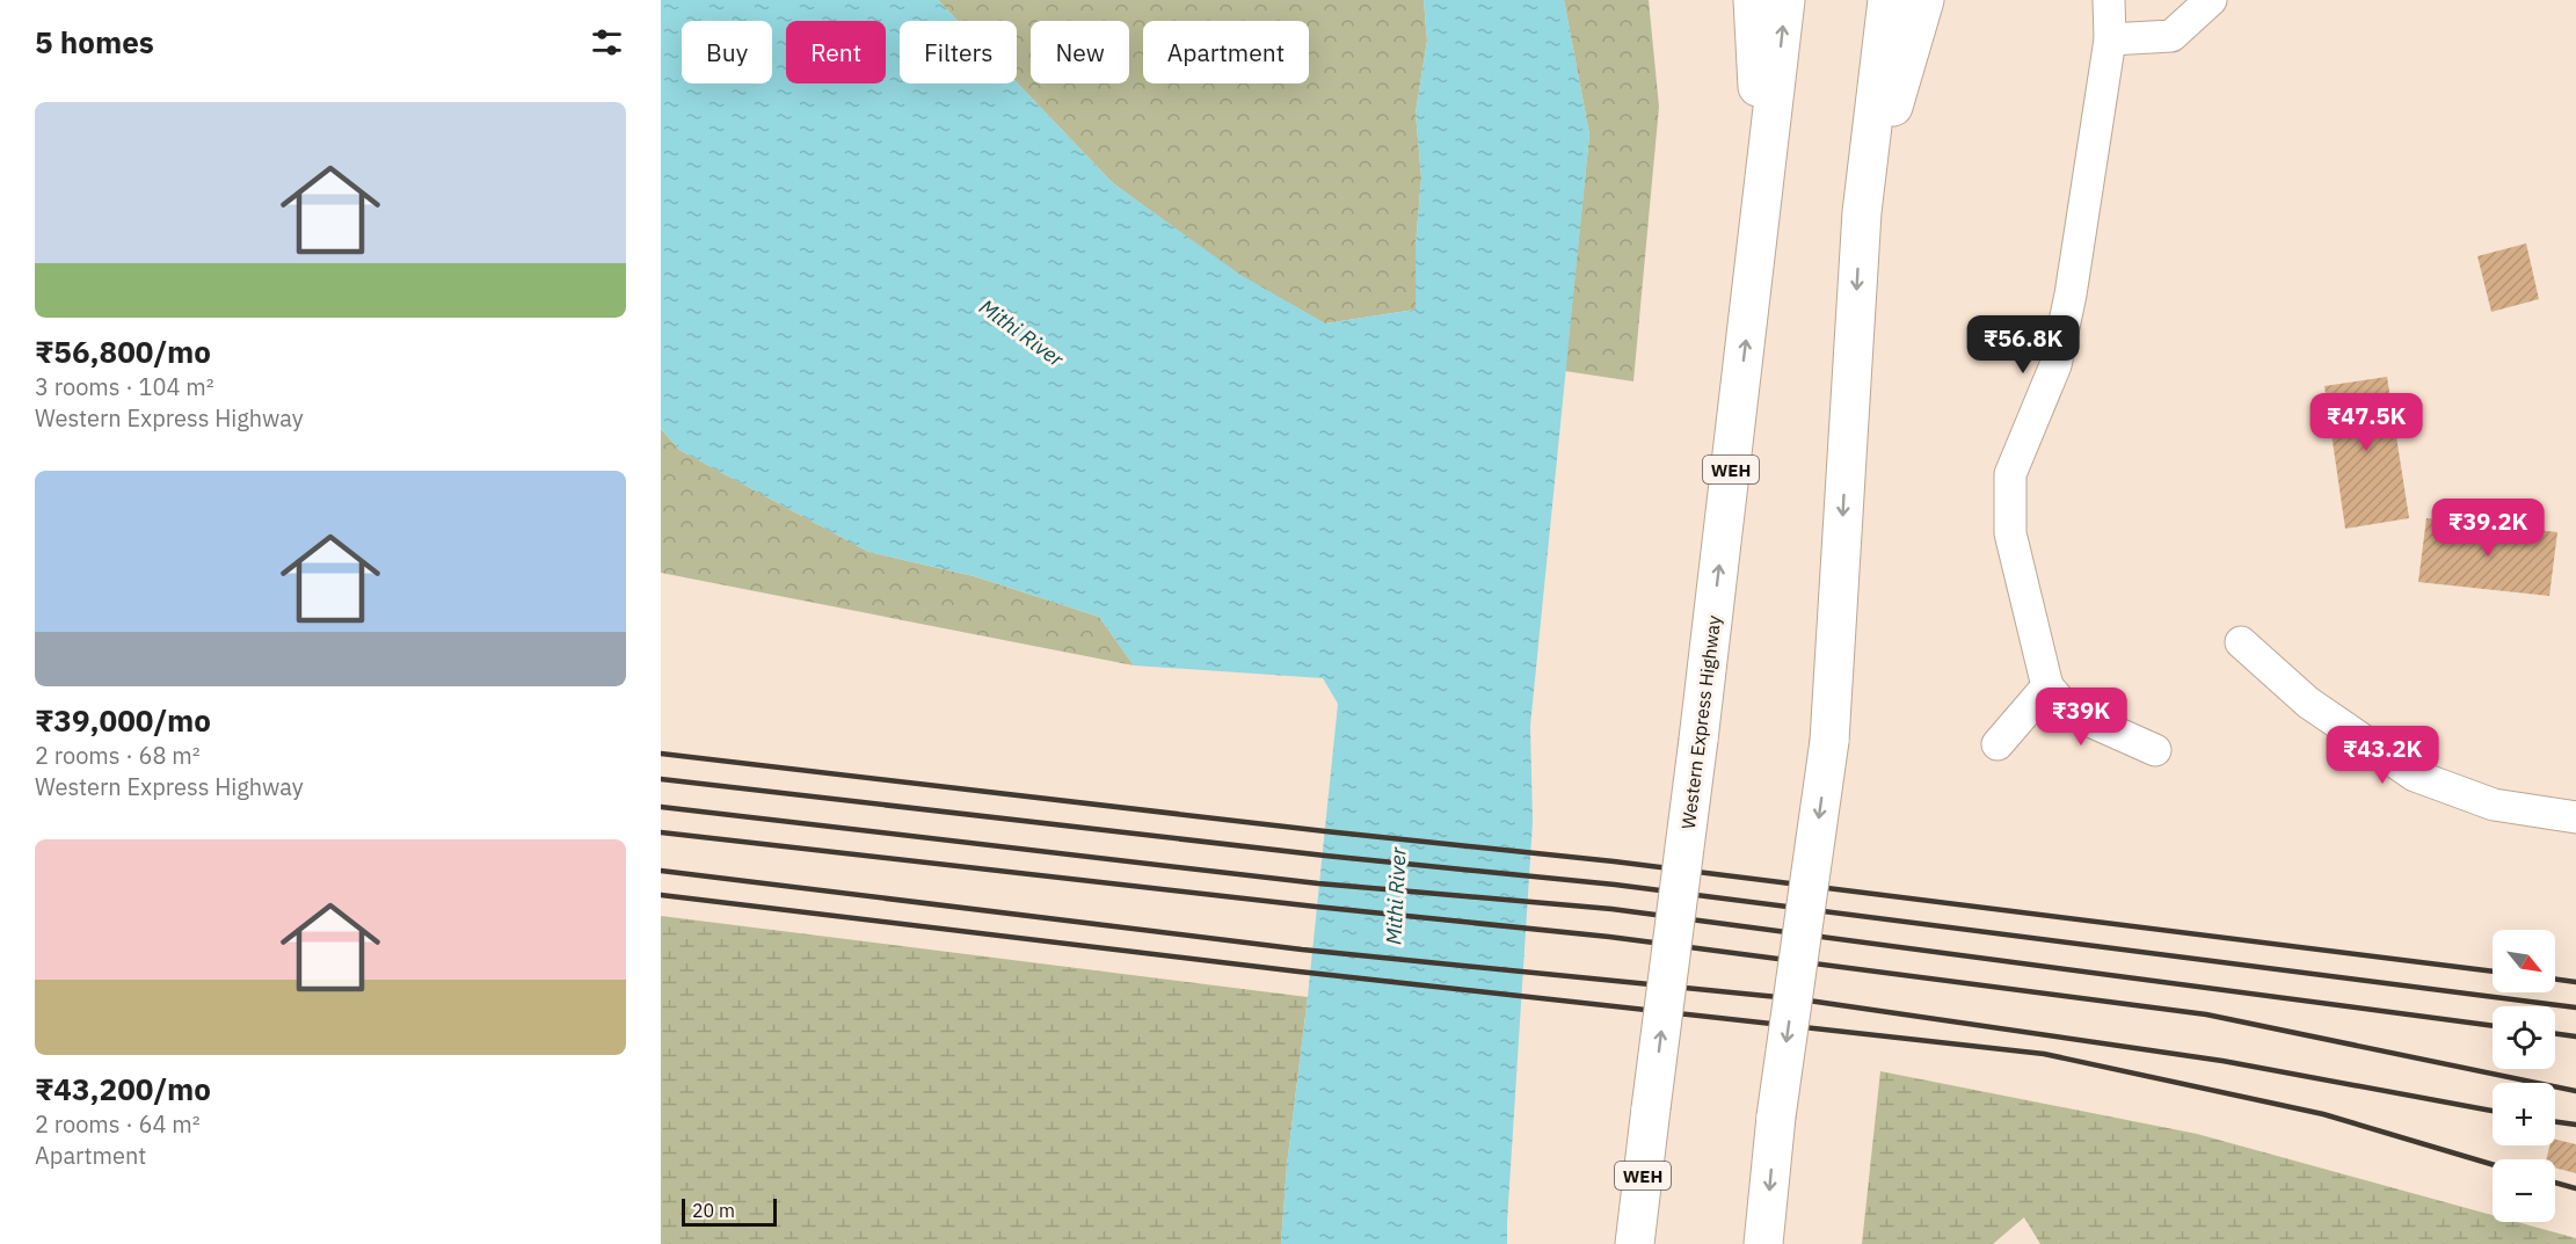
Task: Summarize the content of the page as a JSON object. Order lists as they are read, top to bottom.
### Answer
{
  "streets": {
    "highway": ["WEH", "Western Express Highway"]
  },
  "water": ["Mithi River"],
  "scale_bar": "20 m",
  "north": "bottom right",
  "page": {
    "heading": "5 homes",
    "chip": [
      "Buy",
      "Rent",
      "Filters",
      "New",
      "Apartment"
    ],
    "list": [
      {
        "name": "₹56,800/mo",
        "note": "3 rooms · 104 m² · Western Express Highway"
      },
      {
        "name": "₹39,000/mo",
        "note": "2 rooms · 68 m² · Western Express Highway"
      },
      {
        "name": "₹43,200/mo",
        "note": "2 rooms · 64 m² · Apartment"
      }
    ],
    "price": [
      "₹56.8K",
      "₹47.5K",
      "₹39.2K",
      "₹39K",
      "₹43.2K"
    ],
    "map_buttons": ["+", "−"],
    "scale": "20 m"
  }
}
